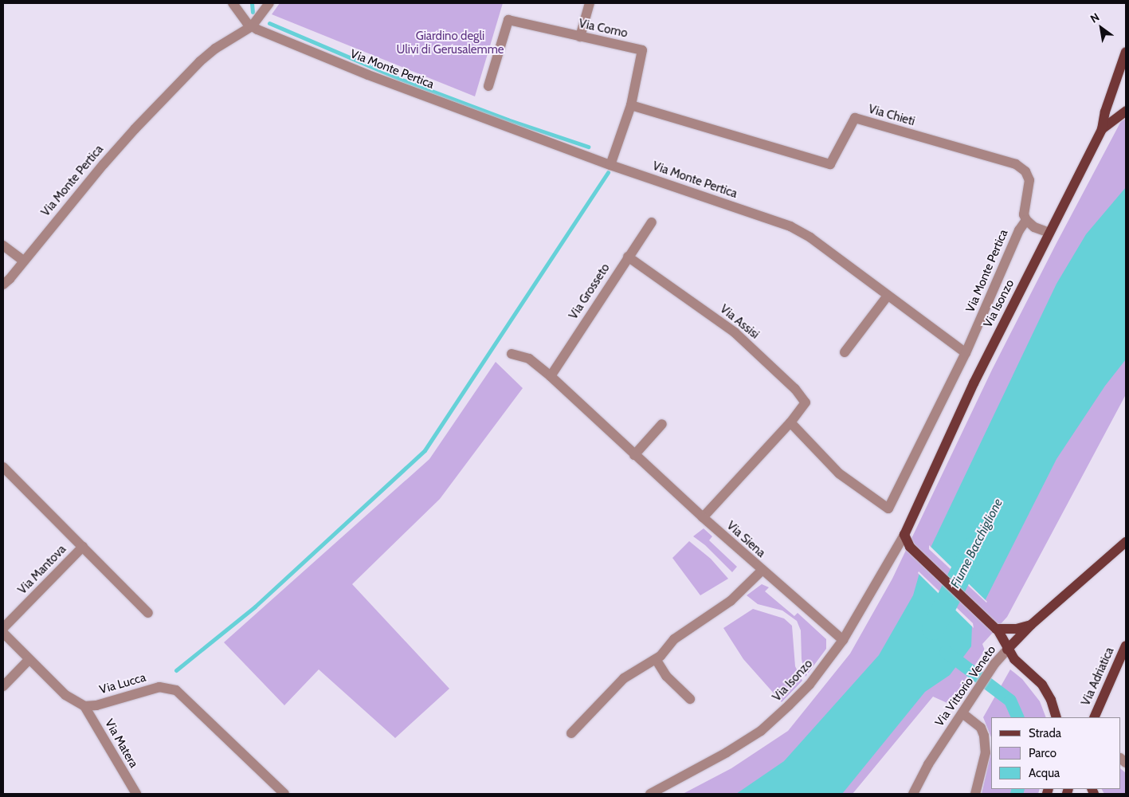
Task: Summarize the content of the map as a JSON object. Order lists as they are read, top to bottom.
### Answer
{
  "streets": {
    "main road": ["Via Isonzo", "Via Adriatica", "Via Vittorio Veneto"],
    "street": [
      "Via Como",
      "Via Monte Pertica",
      "Via Chieti",
      "Via Grosseto",
      "Via Assisi",
      "Via Siena",
      "Via Mantova",
      "Via Lucca",
      "Via Matera"
    ]
  },
  "crossings": [
    ["Via Como", "Via Monte Pertica"],
    ["Via Como", "Via Chieti"],
    ["Via Monte Pertica", "Via Chieti"],
    ["Via Grosseto", "Via Assisi"],
    ["Via Grosseto", "Via Siena"],
    ["Via Isonzo", "Via Siena"],
    ["Via Assisi", "Via Siena"],
    ["Via Lucca", "Via Matera"]
  ],
  "water": ["Fiume Bacchiglione"],
  "parks": ["Giardino degli Ulivi di Gerusalemme"],
  "legend": ["Strada", "Parco", "Acqua"],
  "north": "top left"
}
